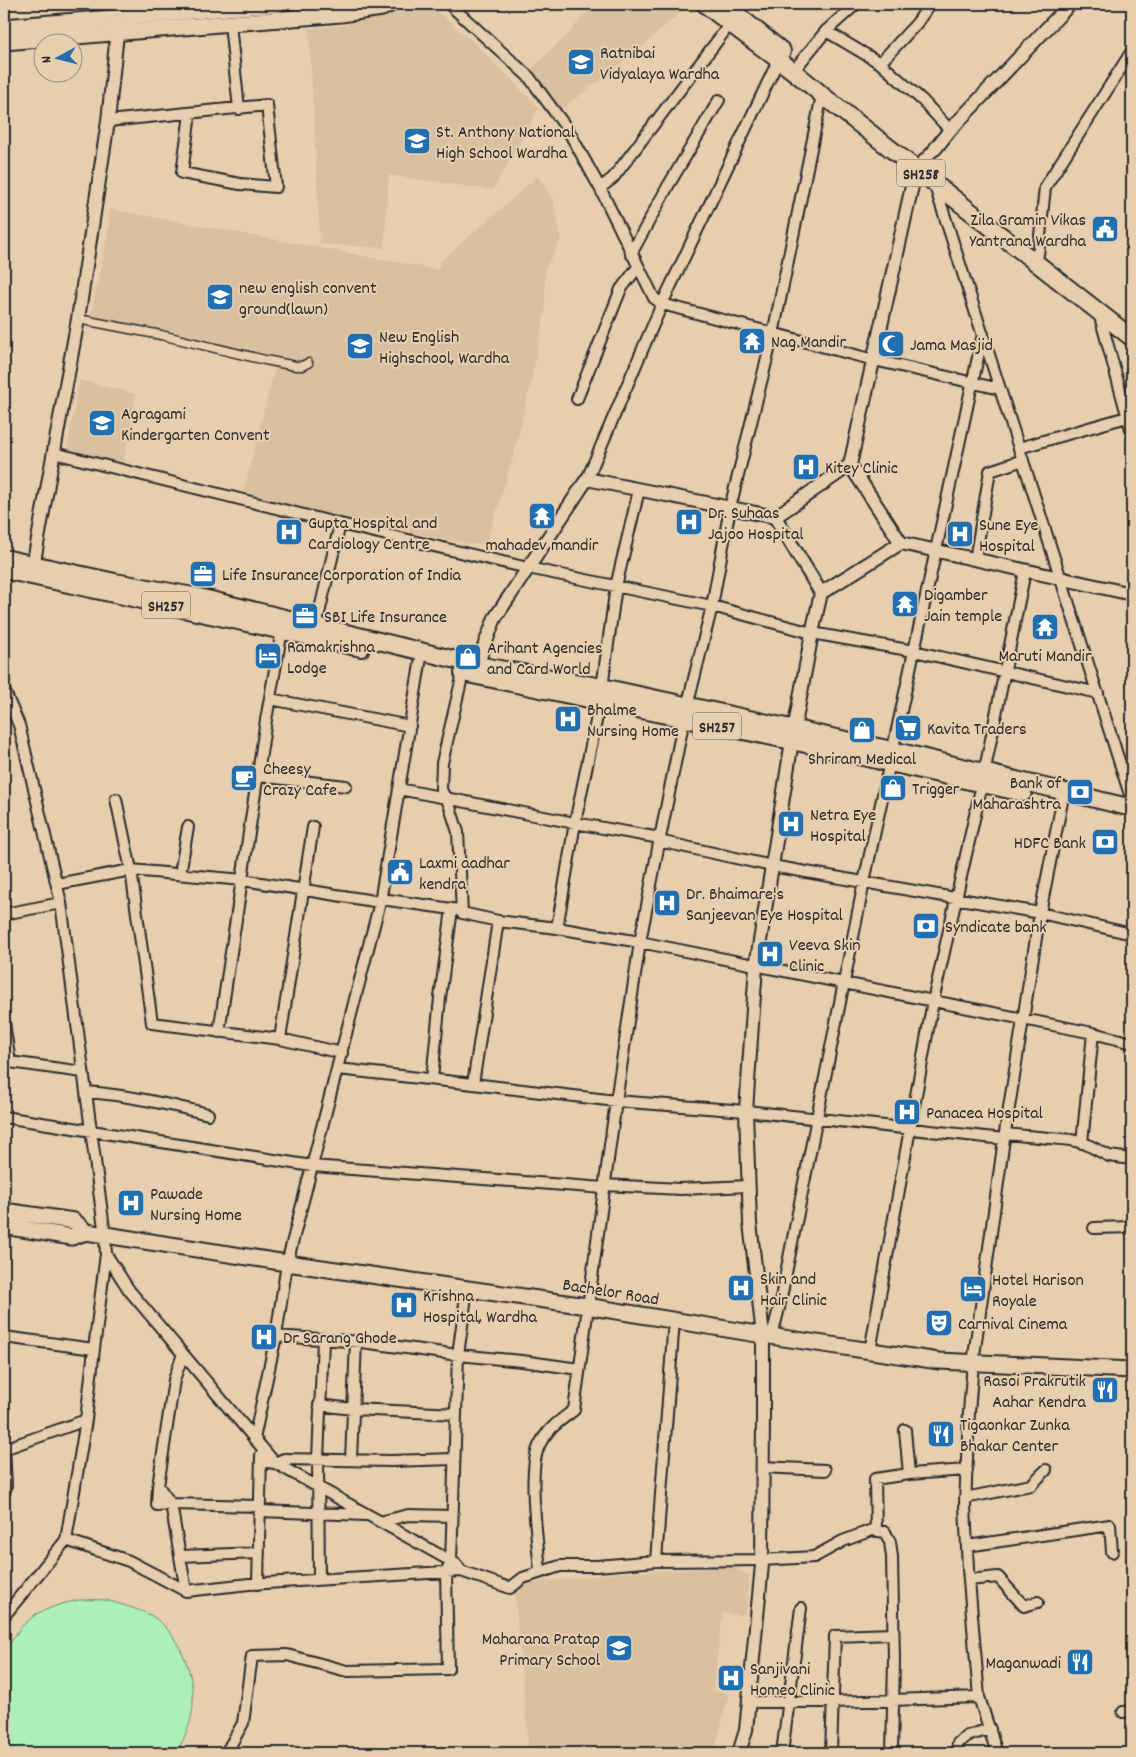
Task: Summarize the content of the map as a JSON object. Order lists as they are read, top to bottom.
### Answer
{
  "streets": {
    "main road": ["SH258", "SH257", "Bachelor Road"]
  },
  "places": {
    "school or university": [
      "Ratnibai Vidyalaya Wardha",
      "St. Anthony National High School Wardha",
      "new english convent ground(lawn)",
      "New English Highschool, Wardha",
      "Agragami Kindergarten Convent",
      "Maharana Pratap Primary School"
    ],
    "public building": ["Zila Gramin Vikas Yantrana Wardha", "Laxmi aadhar kendra"],
    "temple": [
      "Nag Mandir",
      "mahadev mandir",
      "Digamber Jain temple",
      "Maruti Mandir"
    ],
    "mosque": ["Jama Masjid"],
    "hospital": [
      "Kitey Clinic",
      "Dr. Suhaas Jajoo Hospital",
      "Gupta Hospital and Cardiology Centre",
      "Sune Eye Hospital",
      "Bhalme Nursing Home",
      "Netra Eye Hospital",
      "Dr. Bhaimare's Sanjeevan Eye Hospital",
      "Veeva Skin Clinic",
      "Panacea Hospital",
      "Pawade Nursing Home",
      "Skin and Hair Clinic",
      "Krishna Hospital, Wardha",
      "Dr Sarang Ghode",
      "Sanjivani Homeo Clinic"
    ],
    "office": ["Life Insurance Corporation of India", "SBI Life Insurance"],
    "hotel": ["Ramakrishna Lodge", "Hotel Harison Royale"],
    "shop": ["Arihant Agencies and Card World", "Shriram Medical", "Trigger"],
    "supermarket": ["Kavita Traders"],
    "cafe": ["Cheesy Crazy Cafe"],
    "bank": ["Bank of Maharashtra", "HDFC Bank", "Syndicate bank"],
    "theatre": ["Carnival Cinema"],
    "restaurant": ["Rasoi Prakrutik Aahar Kendra", "Tigaonkar Zunka Bhakar Center", "Maganwadi"]
  },
  "north": "left"
}
